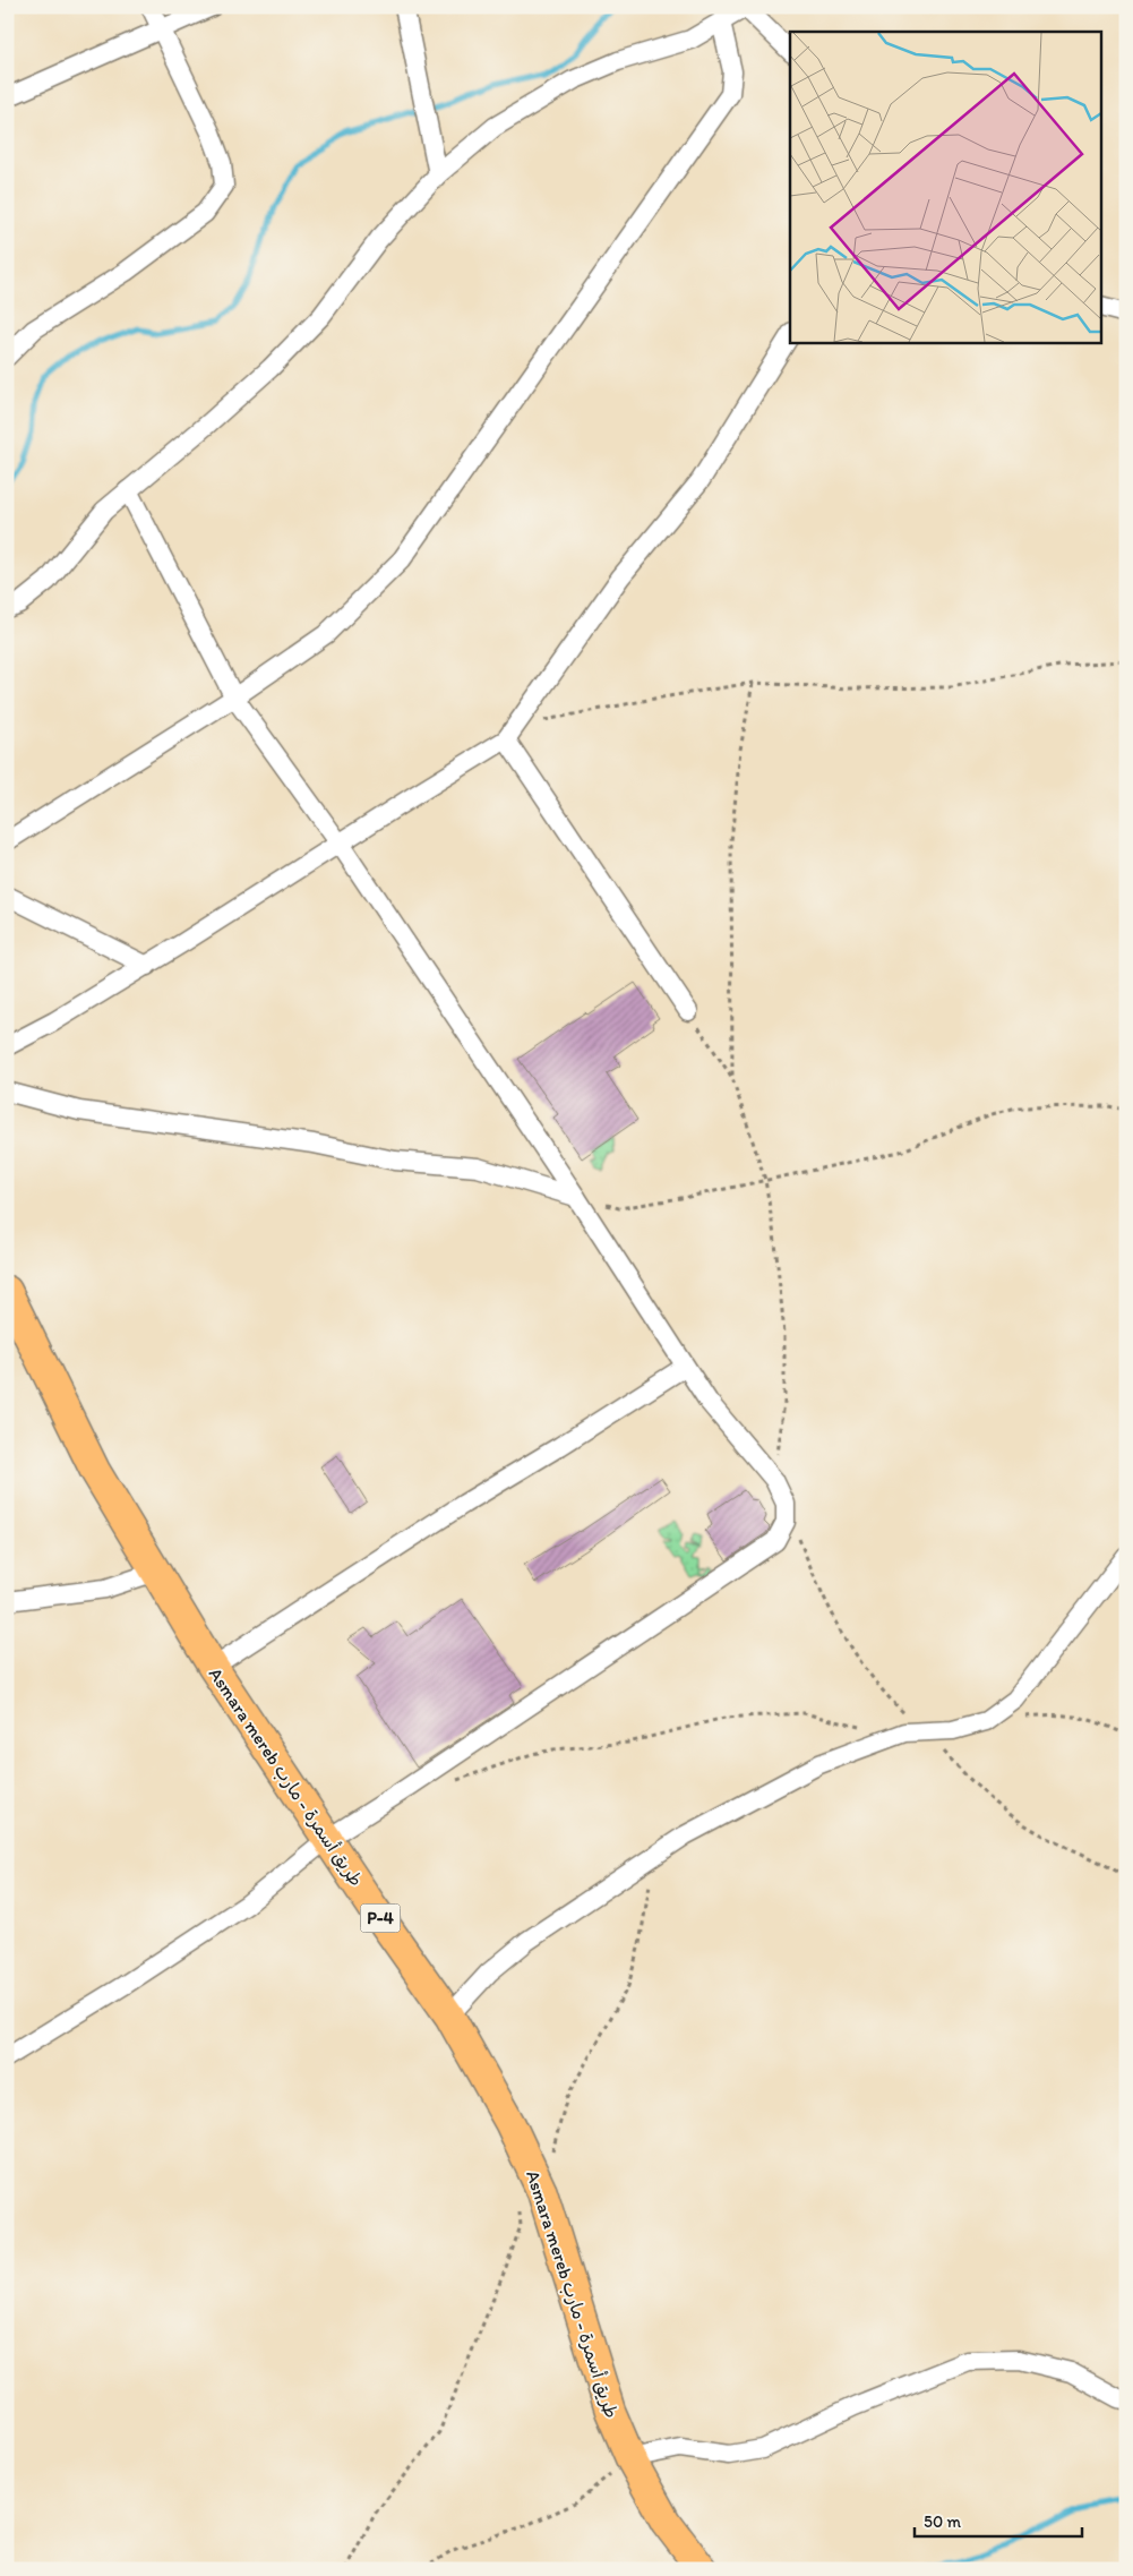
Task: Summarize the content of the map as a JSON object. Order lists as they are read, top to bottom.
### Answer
{
  "streets": {
    "highway": ["Asmara mereb طريق أسمرة - مارب", "P-4"]
  },
  "scale_bar": "50 m"
}
